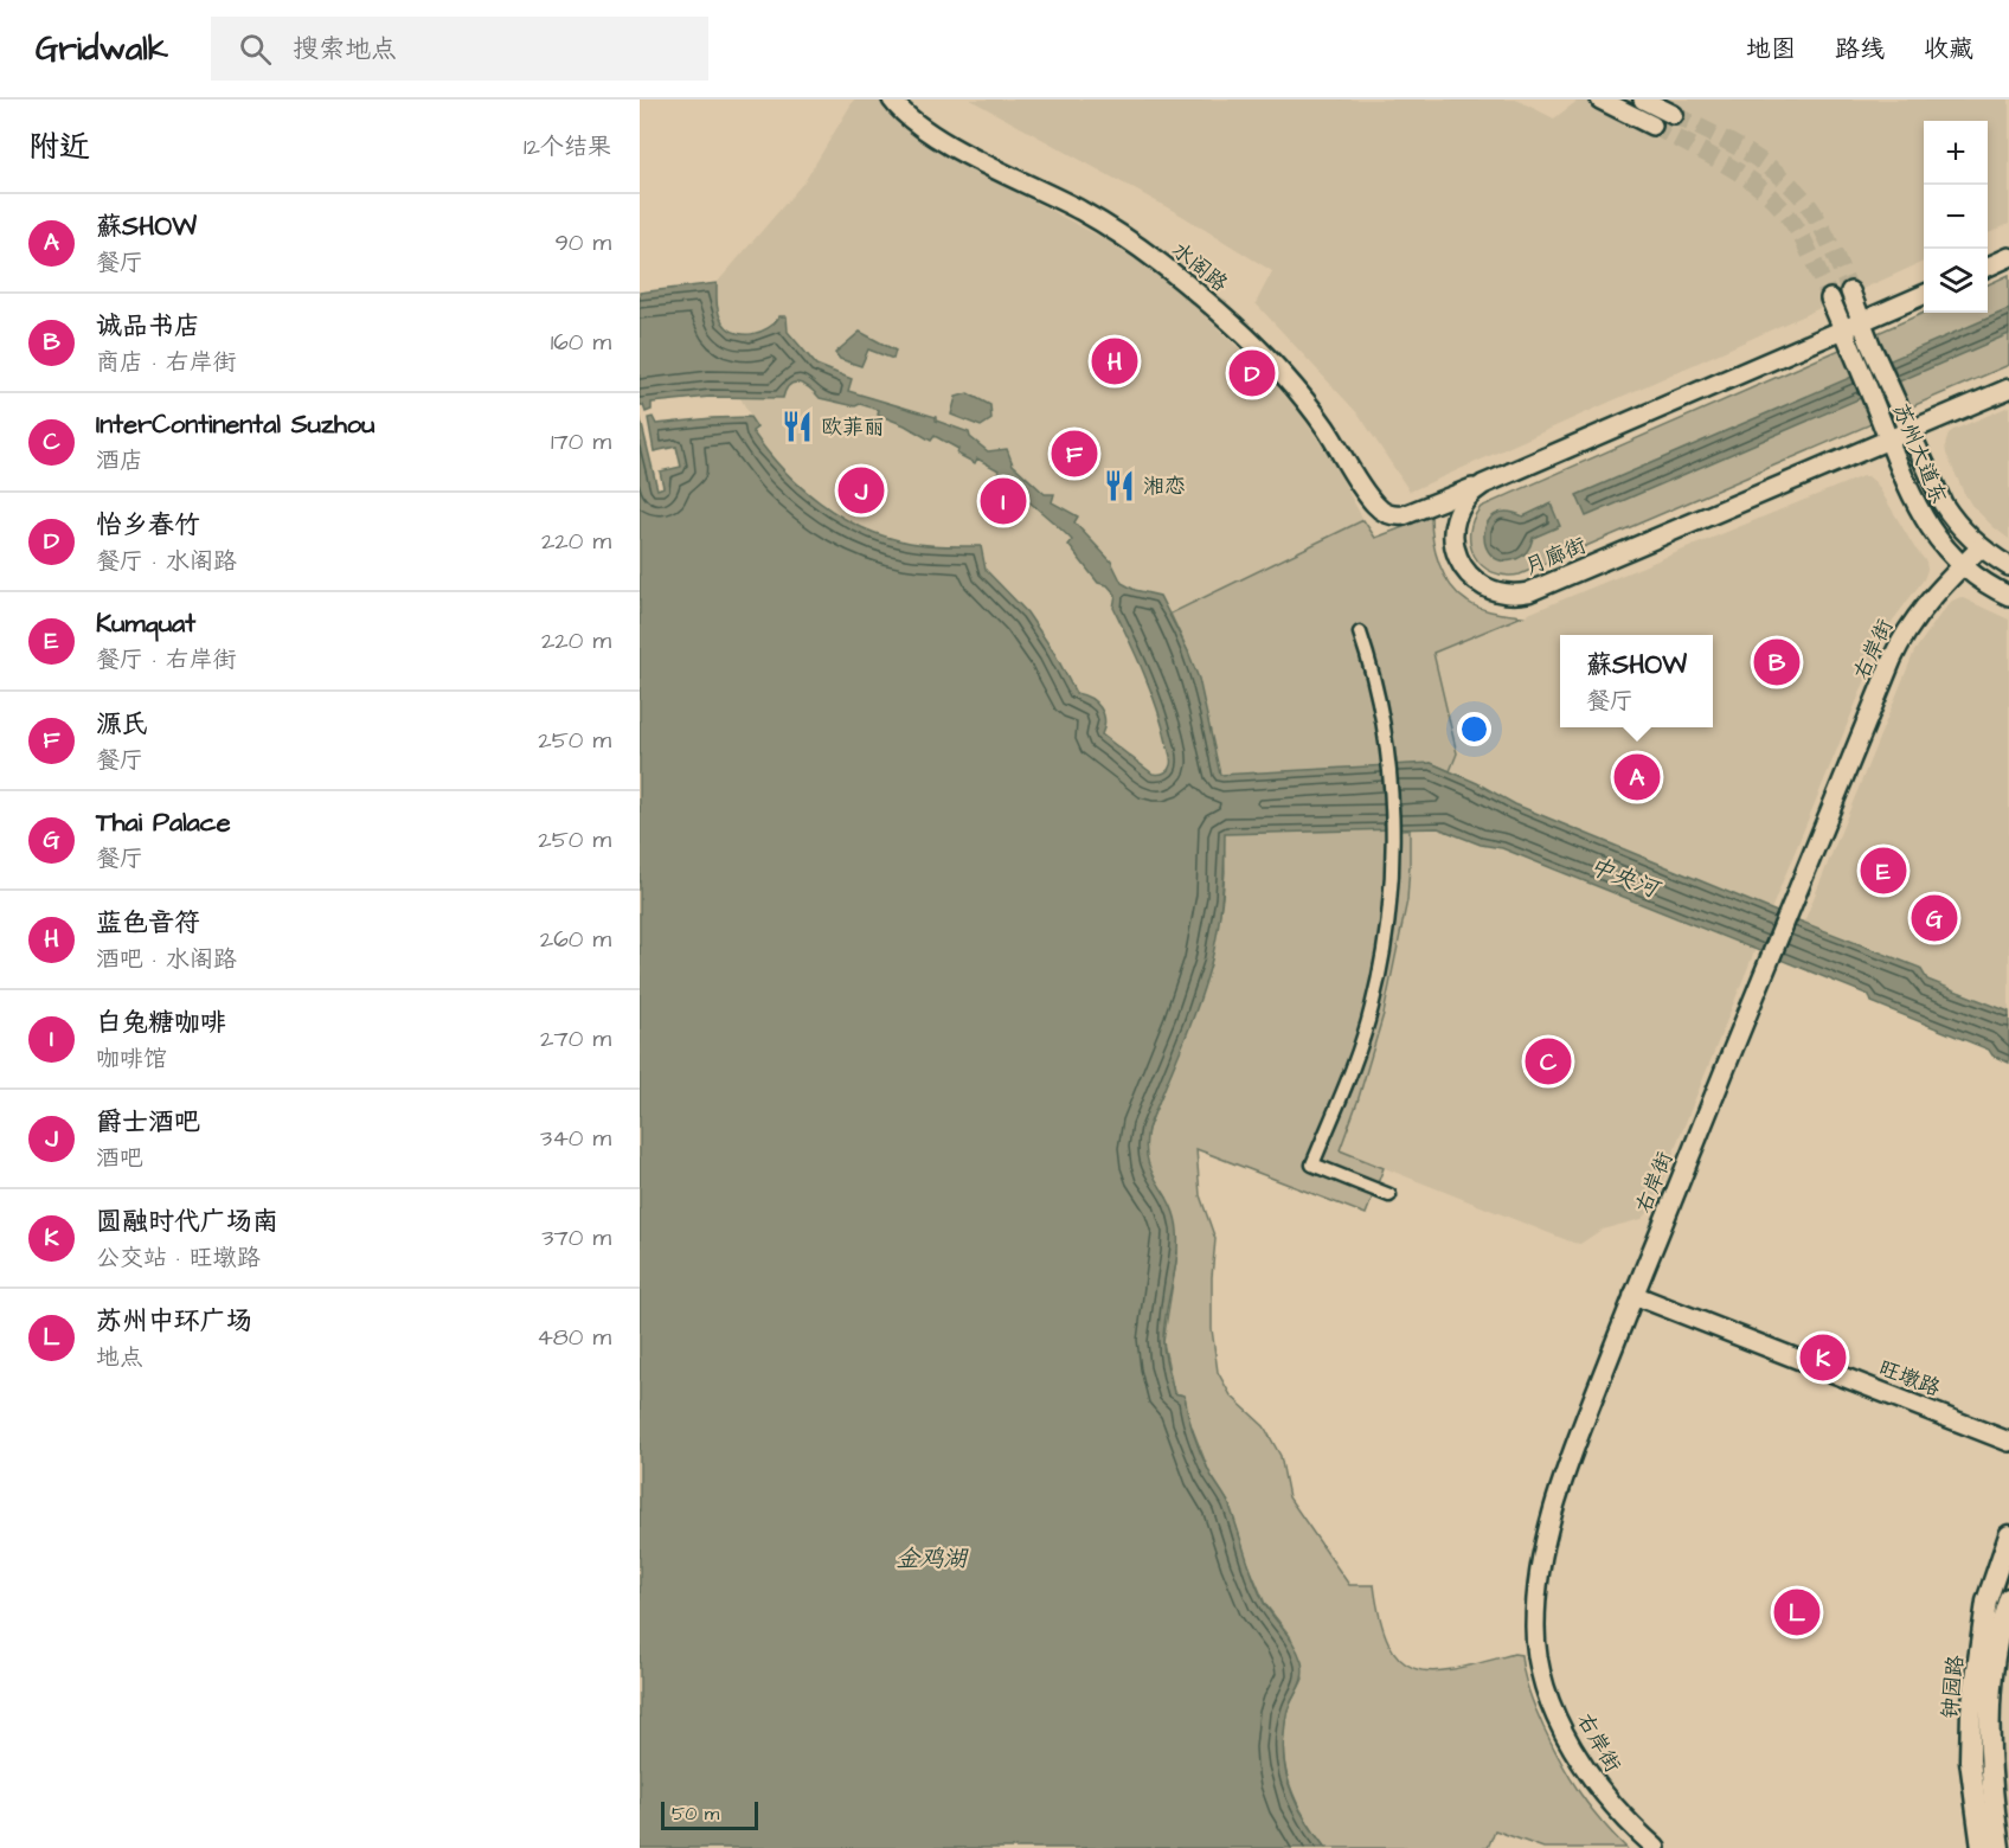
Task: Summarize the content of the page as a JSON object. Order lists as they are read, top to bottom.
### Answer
{
  "streets": {
    "main road": ["钟园路"],
    "street": [
      "水阁路",
      "苏州大道东",
      "月廊街",
      "右岸街",
      "旺墩路"
    ]
  },
  "crossings": [
    ["苏州大道东", "月廊街"],
    ["苏州大道东", "右岸街"],
    ["右岸街", "旺墩路"]
  ],
  "water": ["中央河", "金鸡湖"],
  "places": {
    "restaurant": ["欧菲丽", "湘恋"]
  },
  "scale_bar": "50 m",
  "page": {
    "header": "Gridwalk",
    "search": "搜索地点",
    "nav": ["地图", "路线", "收藏"],
    "heading": ["附近", "12个结果"],
    "map_buttons": ["+", "−"],
    "list": [
      {
        "mark": "A",
        "name": "蘇SHOW",
        "note": "餐厅",
        "value": "90 m"
      },
      {
        "mark": "B",
        "name": "诚品书店",
        "note": "商店 · 右岸街",
        "value": "160 m"
      },
      {
        "mark": "C",
        "name": "InterContinental Suzhou",
        "note": "酒店",
        "value": "170 m"
      },
      {
        "mark": "D",
        "name": "怡乡春竹",
        "note": "餐厅 · 水阁路",
        "value": "220 m"
      },
      {
        "mark": "E",
        "name": "Kumquat",
        "note": "餐厅 · 右岸街",
        "value": "220 m"
      },
      {
        "mark": "F",
        "name": "源氏",
        "note": "餐厅",
        "value": "250 m"
      },
      {
        "mark": "G",
        "name": "Thai Palace",
        "note": "餐厅",
        "value": "250 m"
      },
      {
        "mark": "H",
        "name": "蓝色音符",
        "note": "酒吧 · 水阁路",
        "value": "260 m"
      },
      {
        "mark": "I",
        "name": "白兔糖咖啡",
        "note": "咖啡馆",
        "value": "270 m"
      },
      {
        "mark": "J",
        "name": "爵士酒吧",
        "note": "酒吧",
        "value": "340 m"
      },
      {
        "mark": "K",
        "name": "圆融时代广场南",
        "note": "公交站 · 旺墩路",
        "value": "370 m"
      },
      {
        "mark": "L",
        "name": "苏州中环广场",
        "note": "地点",
        "value": "480 m"
      }
    ],
    "pins": [
      "H",
      "D",
      "F",
      "J",
      "I",
      "B",
      "A",
      "E",
      "G",
      "C",
      "K",
      "L"
    ],
    "popup": ["蘇SHOW", "餐厅"],
    "scale": "50 m"
  }
}
